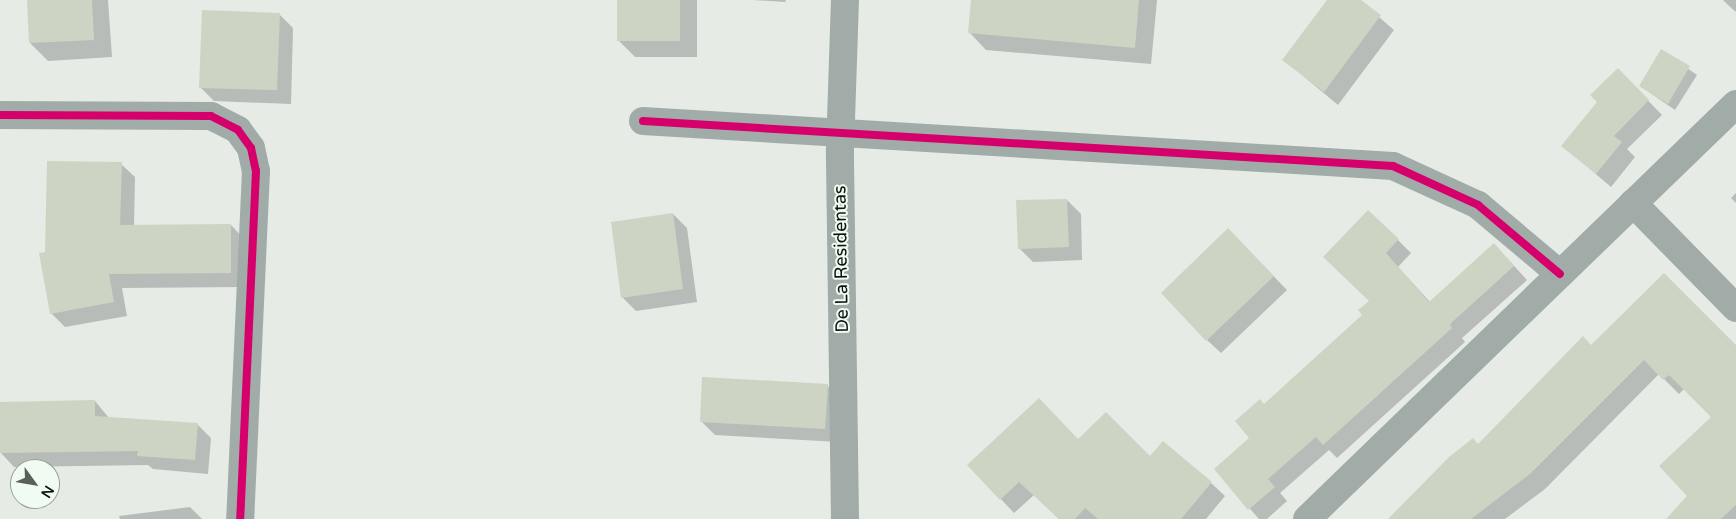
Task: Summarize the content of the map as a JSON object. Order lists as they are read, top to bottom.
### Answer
{
  "streets": {
    "street": ["De La Residentas"]
  },
  "north": "bottom right"
}
